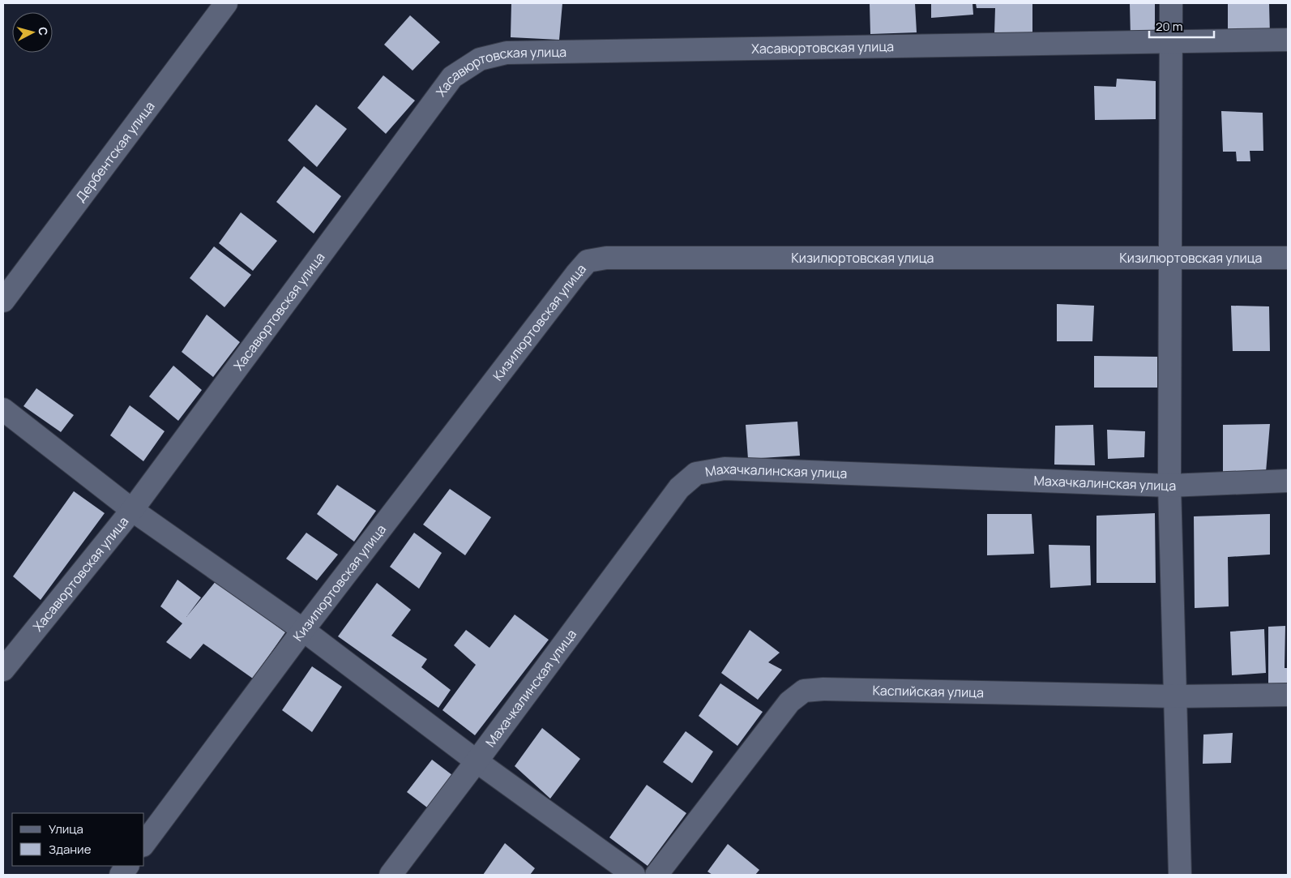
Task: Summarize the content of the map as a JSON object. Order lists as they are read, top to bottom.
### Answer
{
  "streets": {
    "street": [
      "Хасавюртовская улица",
      "Дербентская улица",
      "Кизилюртовская улица",
      "Махачкалинская улица",
      "Каспийская улица"
    ]
  },
  "legend": ["Улица", "Здание"],
  "scale_bar": "20 m",
  "north": "right"
}
